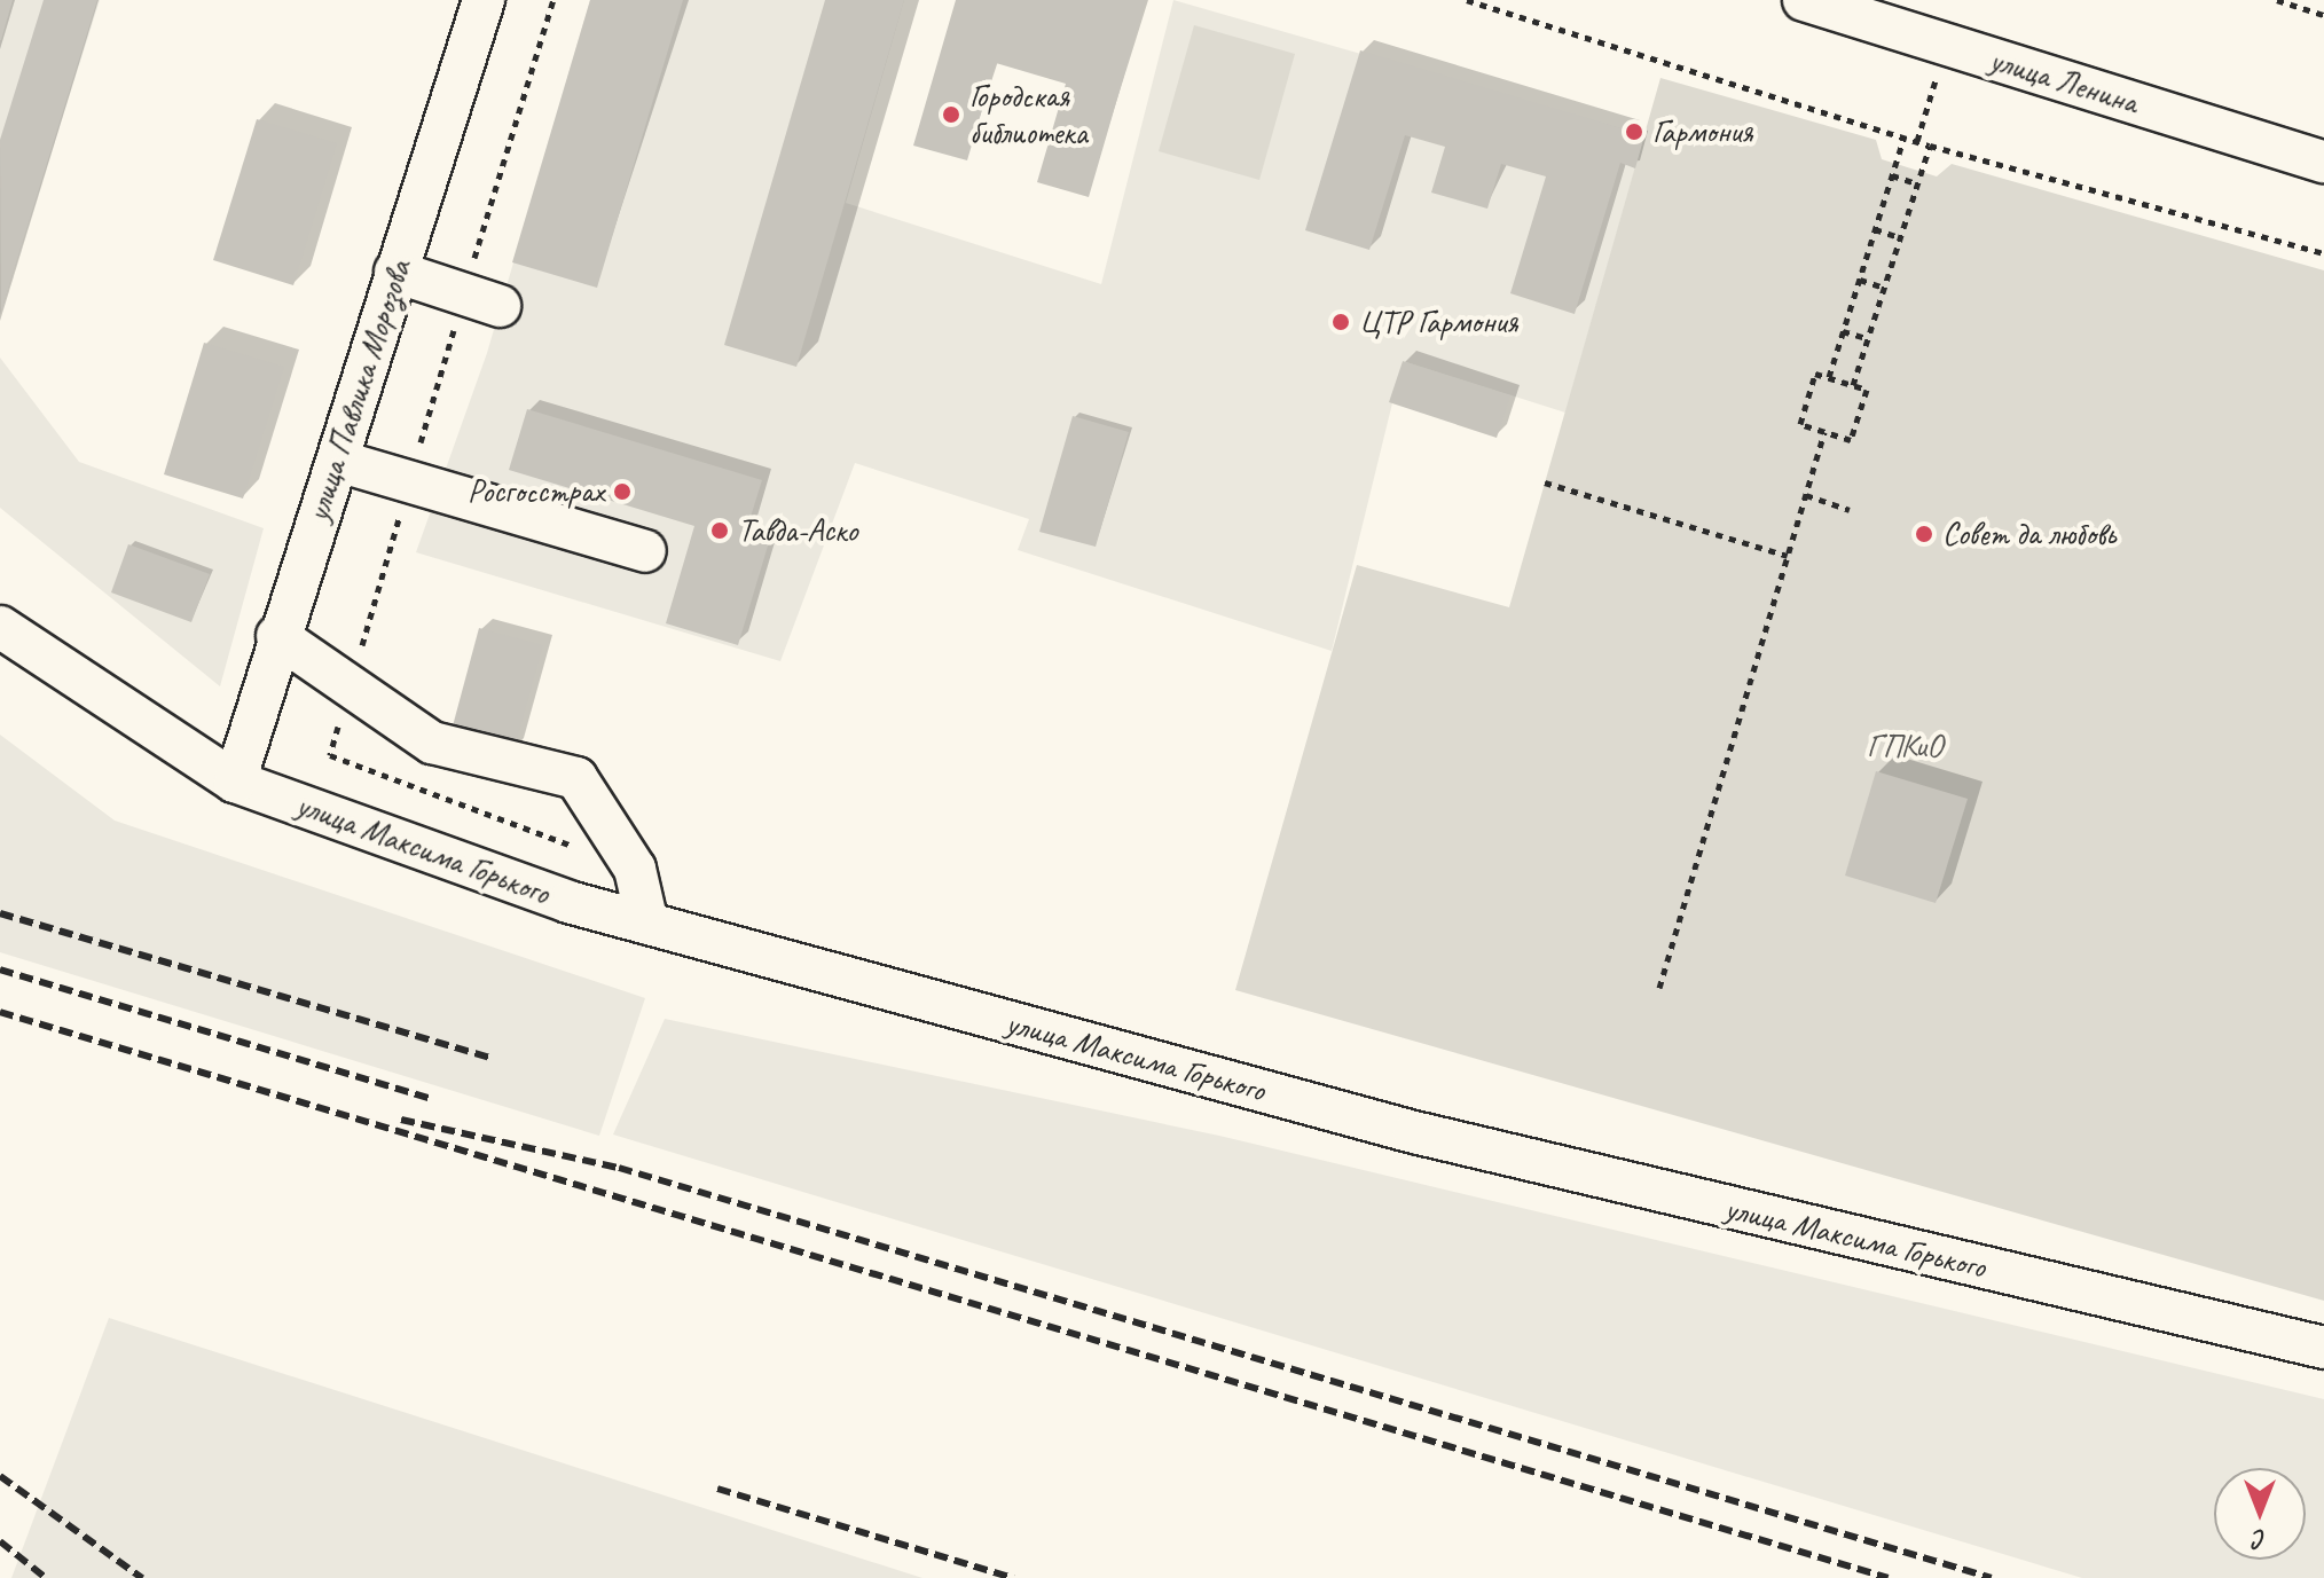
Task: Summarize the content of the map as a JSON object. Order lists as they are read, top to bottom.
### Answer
{
  "streets": {
    "street": ["улица Ленина", "улица Павлика Морозова", "улица Максима Горького"]
  },
  "crossings": [
    ["улица Павлика Морозова", "улица Максима Горького"]
  ],
  "parks": ["ГПКиО"],
  "places": [
    "Городская библиотека",
    "Гармония",
    "ЦТР Гармония",
    "Росгосстрах",
    "Тавда-Аско",
    "Совет да любовь"
  ],
  "north": "bottom"
}
